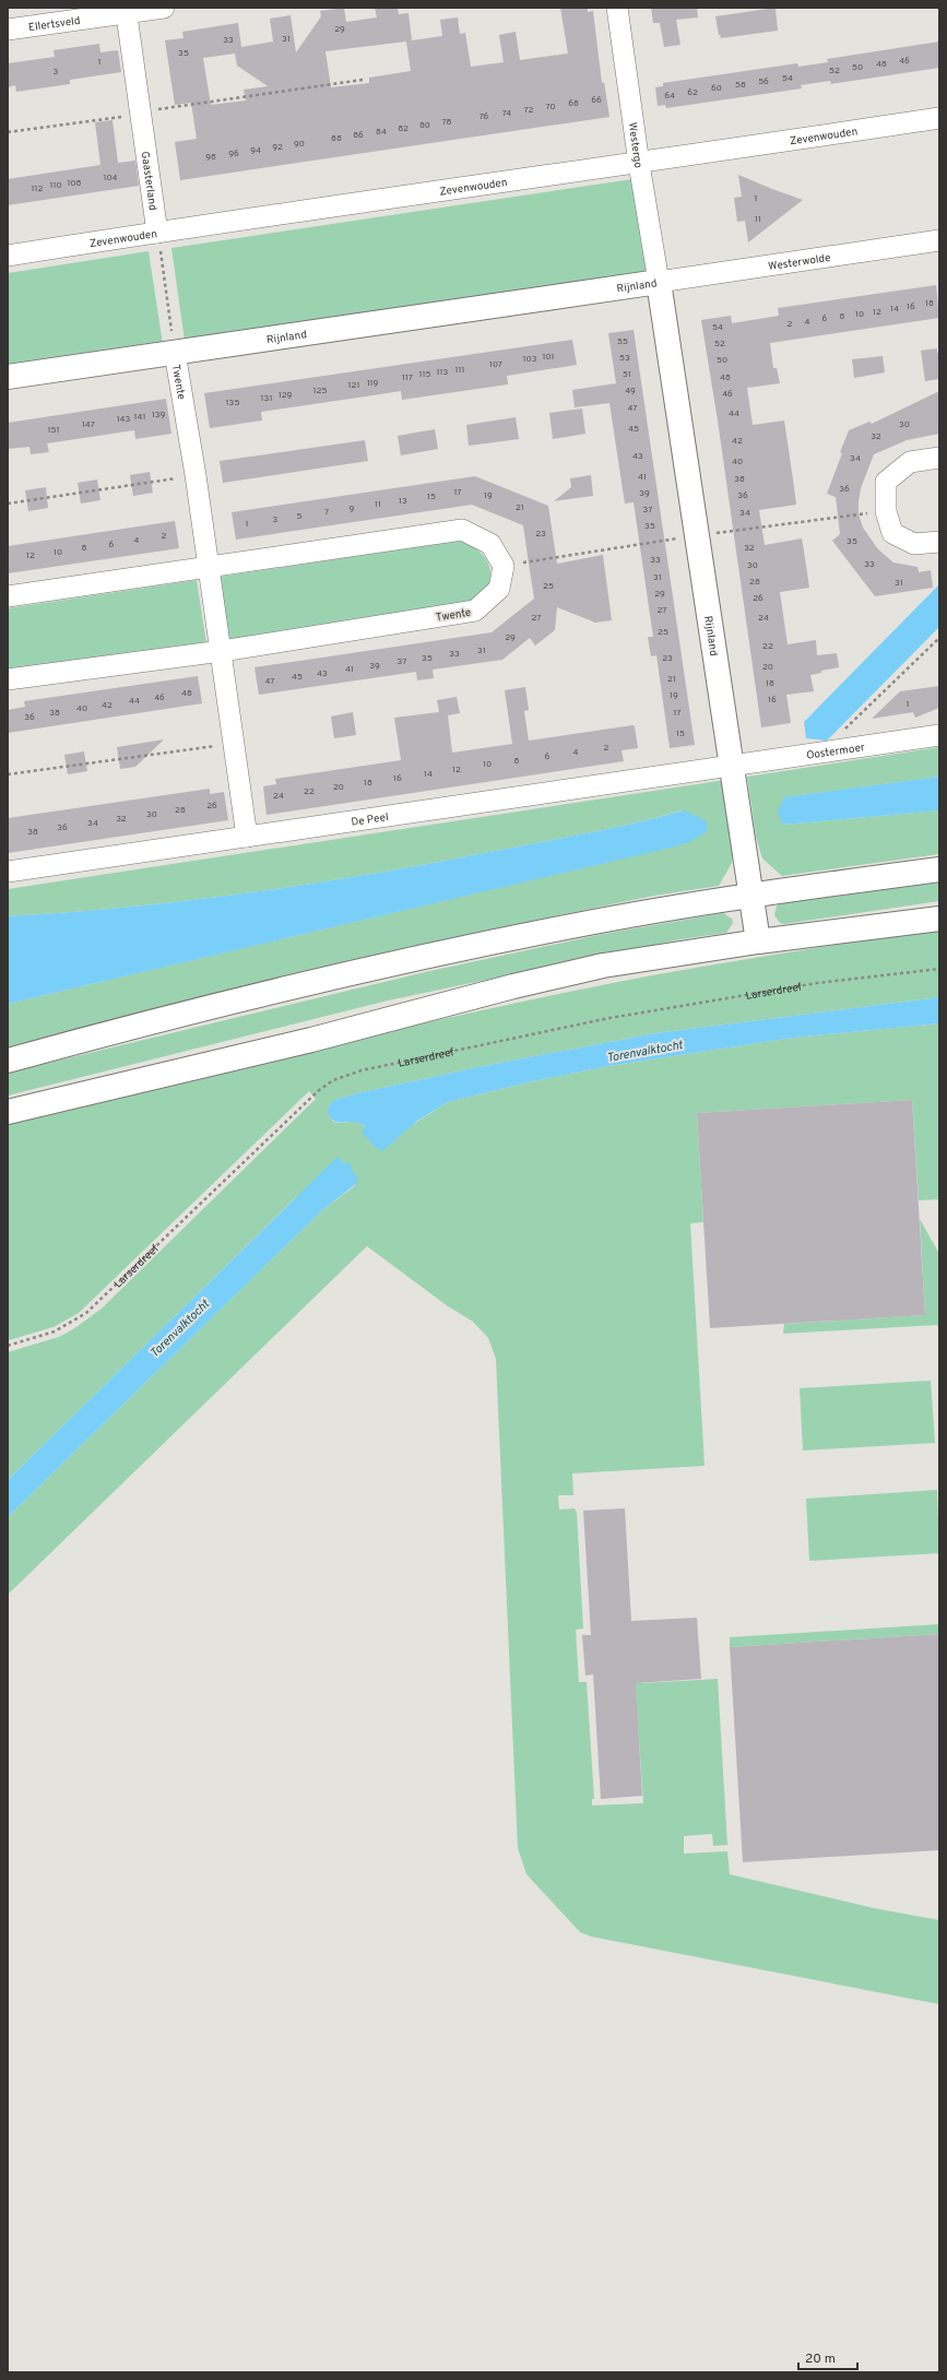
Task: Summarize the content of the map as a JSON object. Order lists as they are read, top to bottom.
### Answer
{
  "streets": {
    "main road": ["Rijnland"],
    "street": [
      "Ellertsveld",
      "Zevenwouden",
      "Westergo",
      "Gaasterland",
      "Westerwolde",
      "Twente",
      "Oostermoer",
      "De Peel"
    ],
    "path": ["Larserdreef"]
  },
  "crossings": [
    ["Ellertsveld", "Gaasterland"],
    ["Zevenwouden", "Westergo"],
    ["Zevenwouden", "Gaasterland"],
    ["Westergo", "Westerwolde"],
    ["Westergo", "Rijnland"],
    ["Westerwolde", "Rijnland"],
    ["Rijnland", "Twente"],
    ["Rijnland", "Oostermoer"],
    ["Rijnland", "De Peel"],
    ["Twente", "De Peel"],
    ["Oostermoer", "De Peel"]
  ],
  "water": ["Torenvalktocht"],
  "house_numbers": [
    "29",
    "31",
    "33",
    "35",
    "46",
    "1",
    "48",
    "50",
    "52",
    "3",
    "54",
    "56",
    "58",
    "60",
    "62",
    "64",
    "66",
    "68",
    "70",
    "72",
    "74",
    "76",
    "78",
    "80",
    "82",
    "84",
    "86",
    "88",
    "90",
    "92",
    "94",
    "96",
    "98",
    "104",
    "108",
    "110",
    "112",
    "1",
    "11",
    "18",
    "16",
    "14",
    "12",
    "10",
    "8",
    "6",
    "4",
    "2",
    "54",
    "55",
    "52",
    "101",
    "53",
    "103",
    "50",
    "107",
    "111",
    "113",
    "115",
    "51",
    "117",
    "48",
    "119",
    "121",
    "125",
    "49",
    "46",
    "129",
    "131",
    "135",
    "47",
    "44",
    "139",
    "141",
    "143",
    "147",
    "30",
    "45",
    "151",
    "32",
    "42",
    "43",
    "34",
    "40",
    "41",
    "38",
    "36",
    "17",
    "39",
    "19",
    "36",
    "15",
    "13",
    "11",
    "21",
    "9",
    "37",
    "7",
    "34",
    "5",
    "3",
    "1",
    "35",
    "23",
    "2",
    "4",
    "35",
    "6",
    "8",
    "32",
    "10",
    "12",
    "33",
    "33",
    "30",
    "31",
    "28",
    "31",
    "25",
    "29",
    "26",
    "27",
    "27",
    "24",
    "25",
    "29",
    "22",
    "31",
    "33",
    "35",
    "23",
    "37",
    "39",
    "20",
    "41",
    "43",
    "45",
    "21",
    "47",
    "18",
    "48",
    "19",
    "46",
    "16",
    "44",
    "1",
    "42",
    "40",
    "38",
    "17",
    "36",
    "15",
    "2",
    "4",
    "6",
    "8",
    "10",
    "12",
    "14",
    "16",
    "18",
    "20",
    "22",
    "24",
    "26",
    "28",
    "30",
    "32",
    "34",
    "36",
    "38"
  ],
  "scale_bar": "20 m"
}
